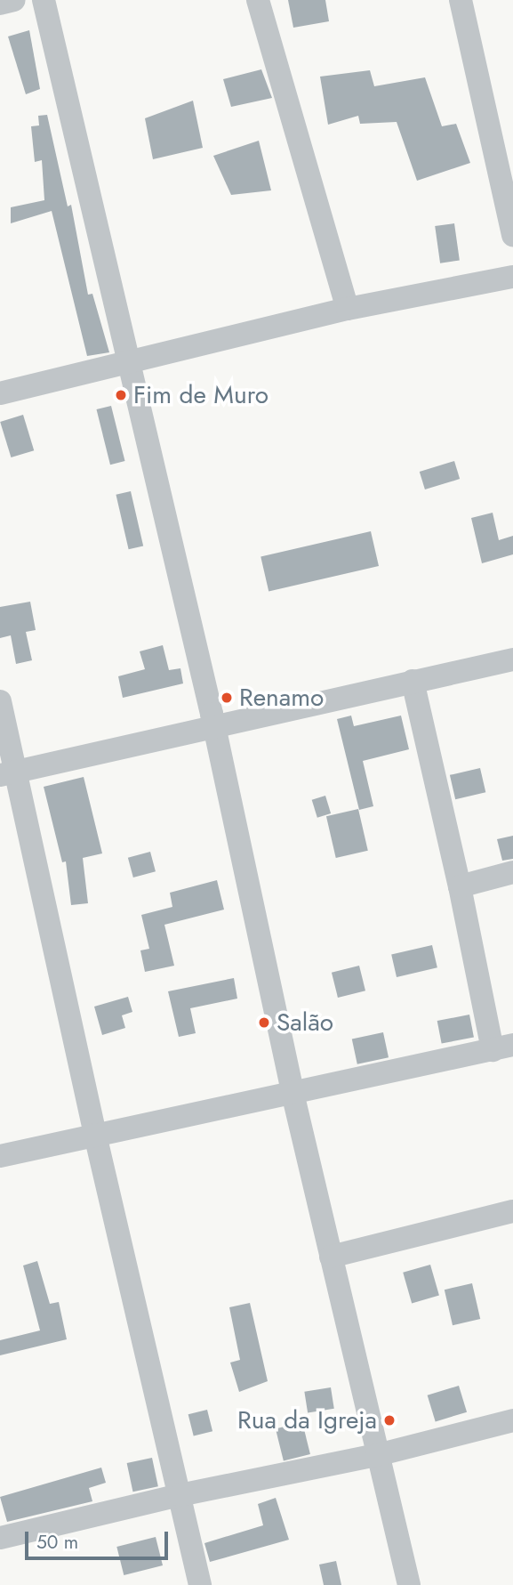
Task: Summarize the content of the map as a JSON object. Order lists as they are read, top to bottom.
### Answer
{
  "places": [
    "Fim de Muro",
    "Renamo",
    "Salão",
    "Rua da Igreja"
  ],
  "scale_bar": "50 m"
}
